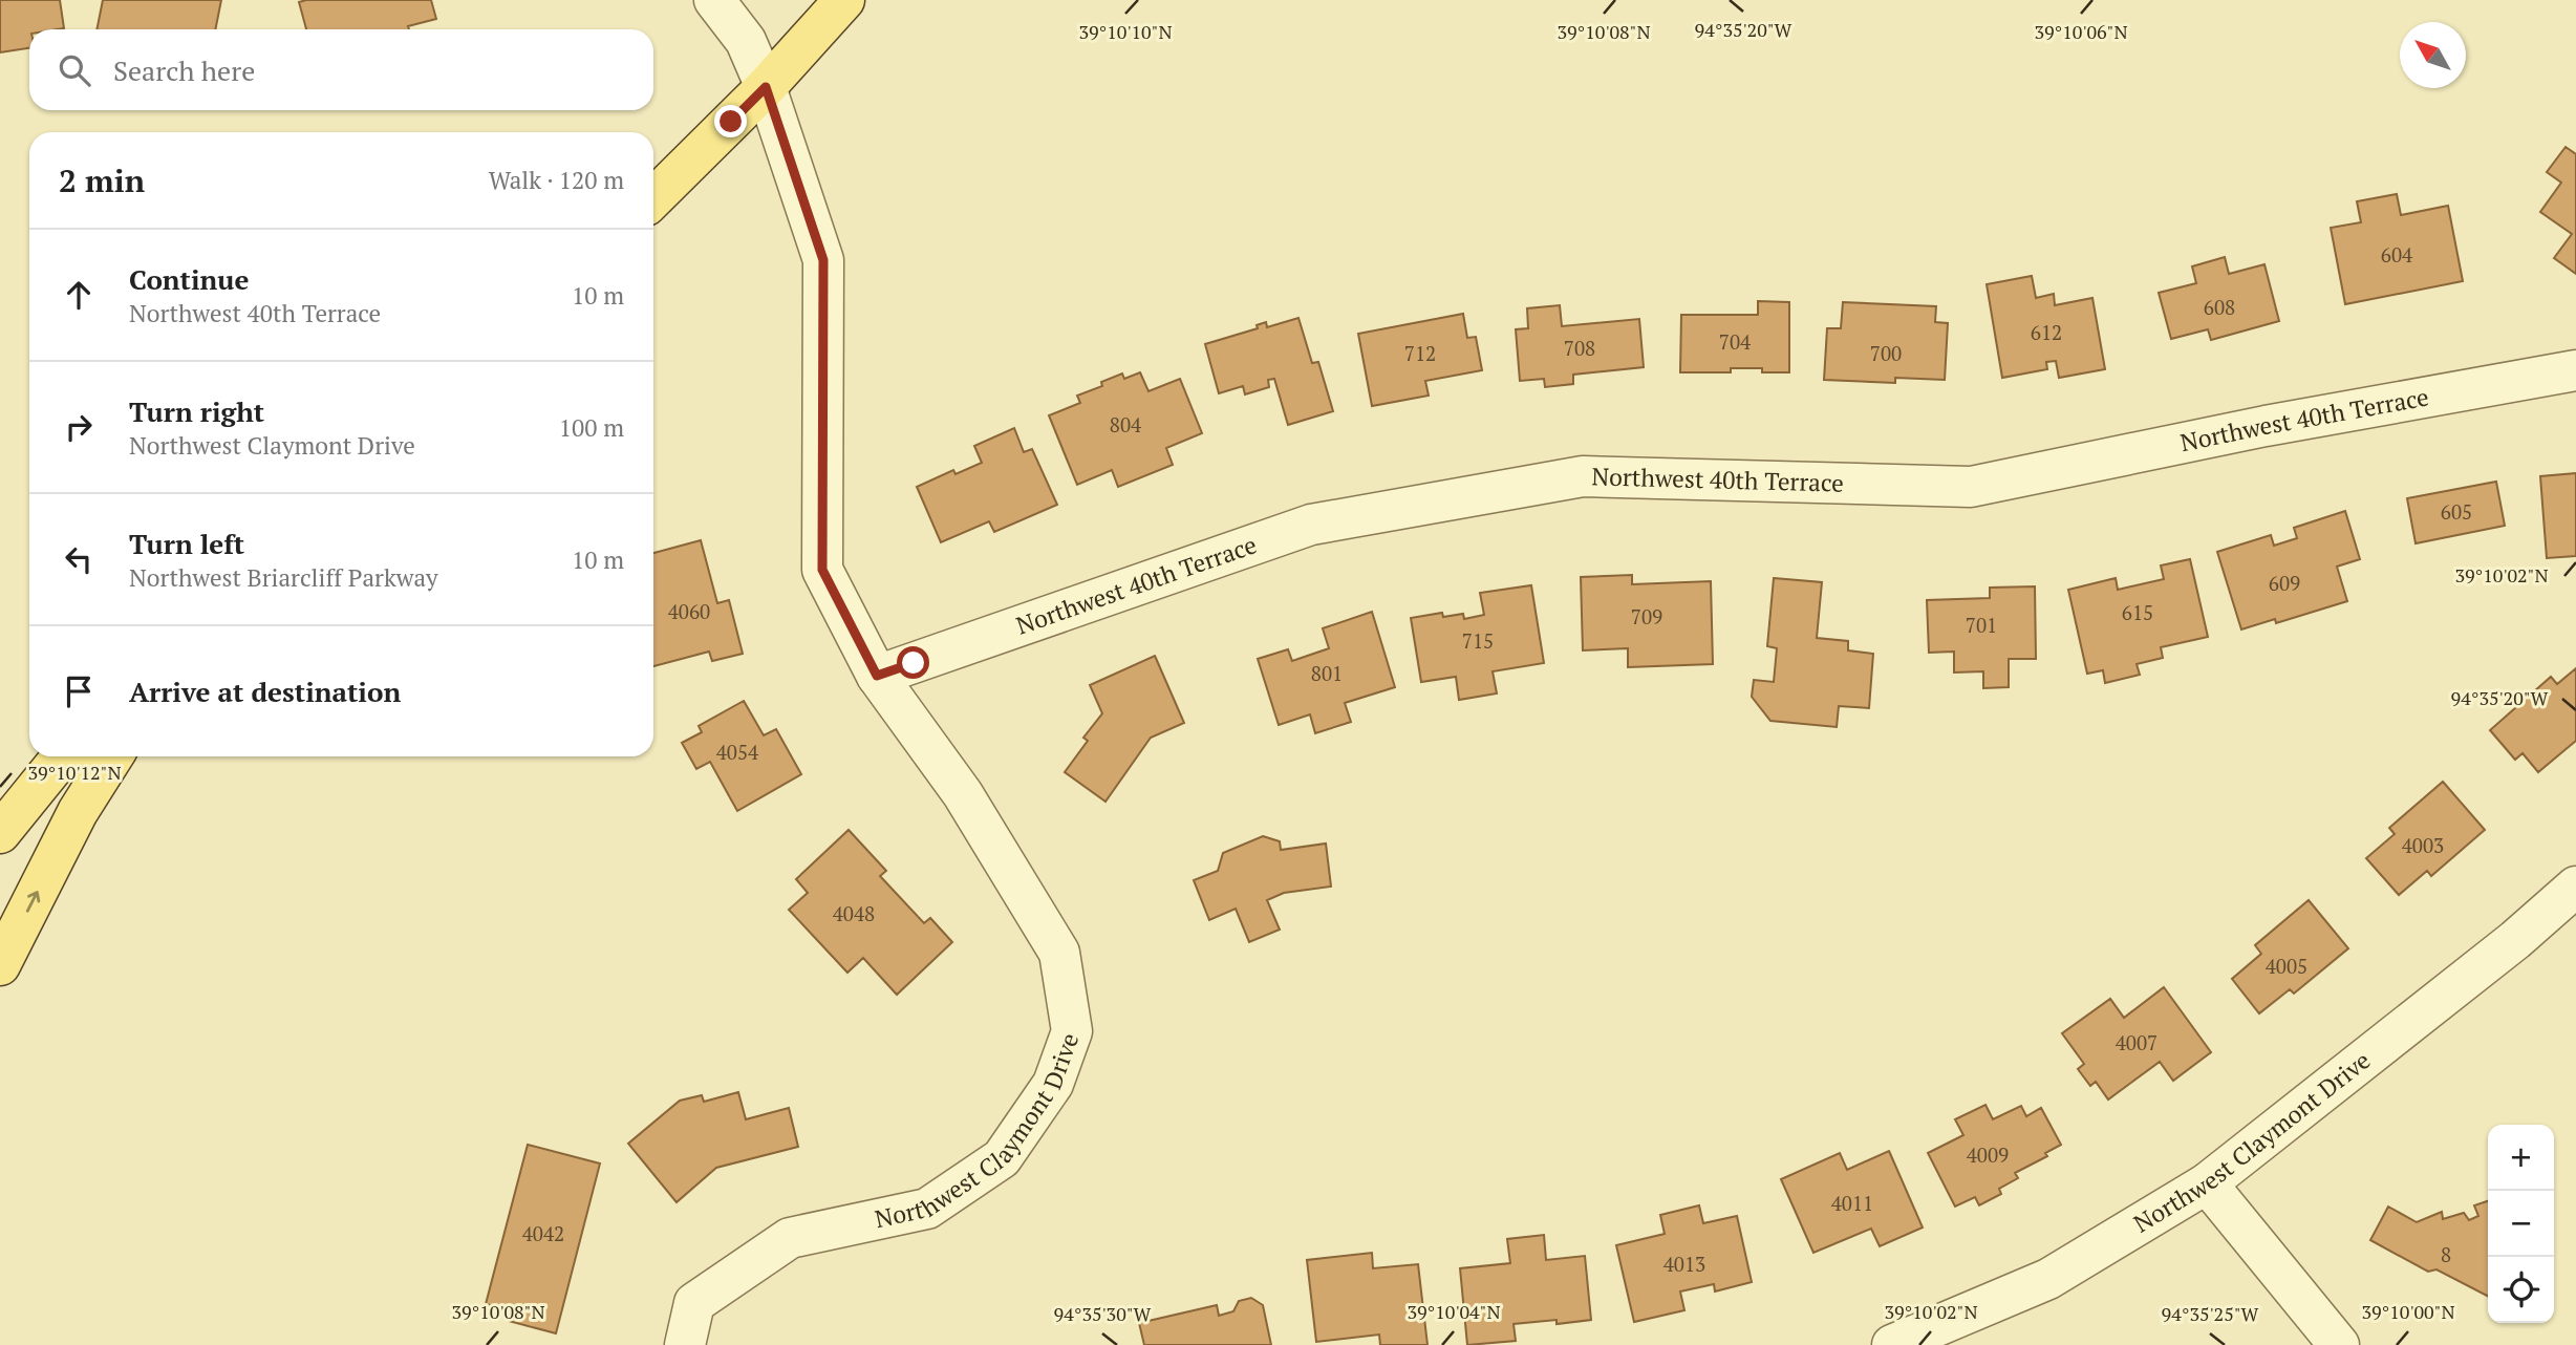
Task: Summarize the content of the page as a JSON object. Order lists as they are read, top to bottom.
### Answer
{
  "streets": {
    "street": ["Northwest 40th Terrace", "Northwest Claymont Drive"]
  },
  "crossings": [
    ["Northwest 40th Terrace", "Northwest Claymont Drive"]
  ],
  "house_numbers": [
    "604",
    "608",
    "612",
    "704",
    "708",
    "712",
    "700",
    "804",
    "605",
    "609",
    "4060",
    "615",
    "709",
    "701",
    "715",
    "801",
    "4054",
    "4003",
    "4048",
    "4005",
    "4007",
    "4009",
    "4011",
    "4042",
    "8",
    "4013"
  ],
  "north": "top left",
  "page": {
    "search": "Search here",
    "heading": ["2 min", "Walk · 120 m"],
    "list": [
      ["Continue", "Northwest 40th Terrace", "10 m"],
      ["Turn right", "Northwest Claymont Drive", "100 m"],
      ["Turn left", "Northwest Briarcliff Parkway", "10 m"],
      "Arrive at destination"
    ],
    "map_buttons": ["+", "−"]
  },
  "coordinates": [
    "94°35'20\"W",
    "39°10'10\"N",
    "39°10'08\"N",
    "39°10'06\"N",
    "39°10'02\"N",
    "39°10'12\"N",
    "39°10'04\"N",
    "39°10'00\"N",
    "94°35'30\"W",
    "94°35'25\"W"
  ]
}
